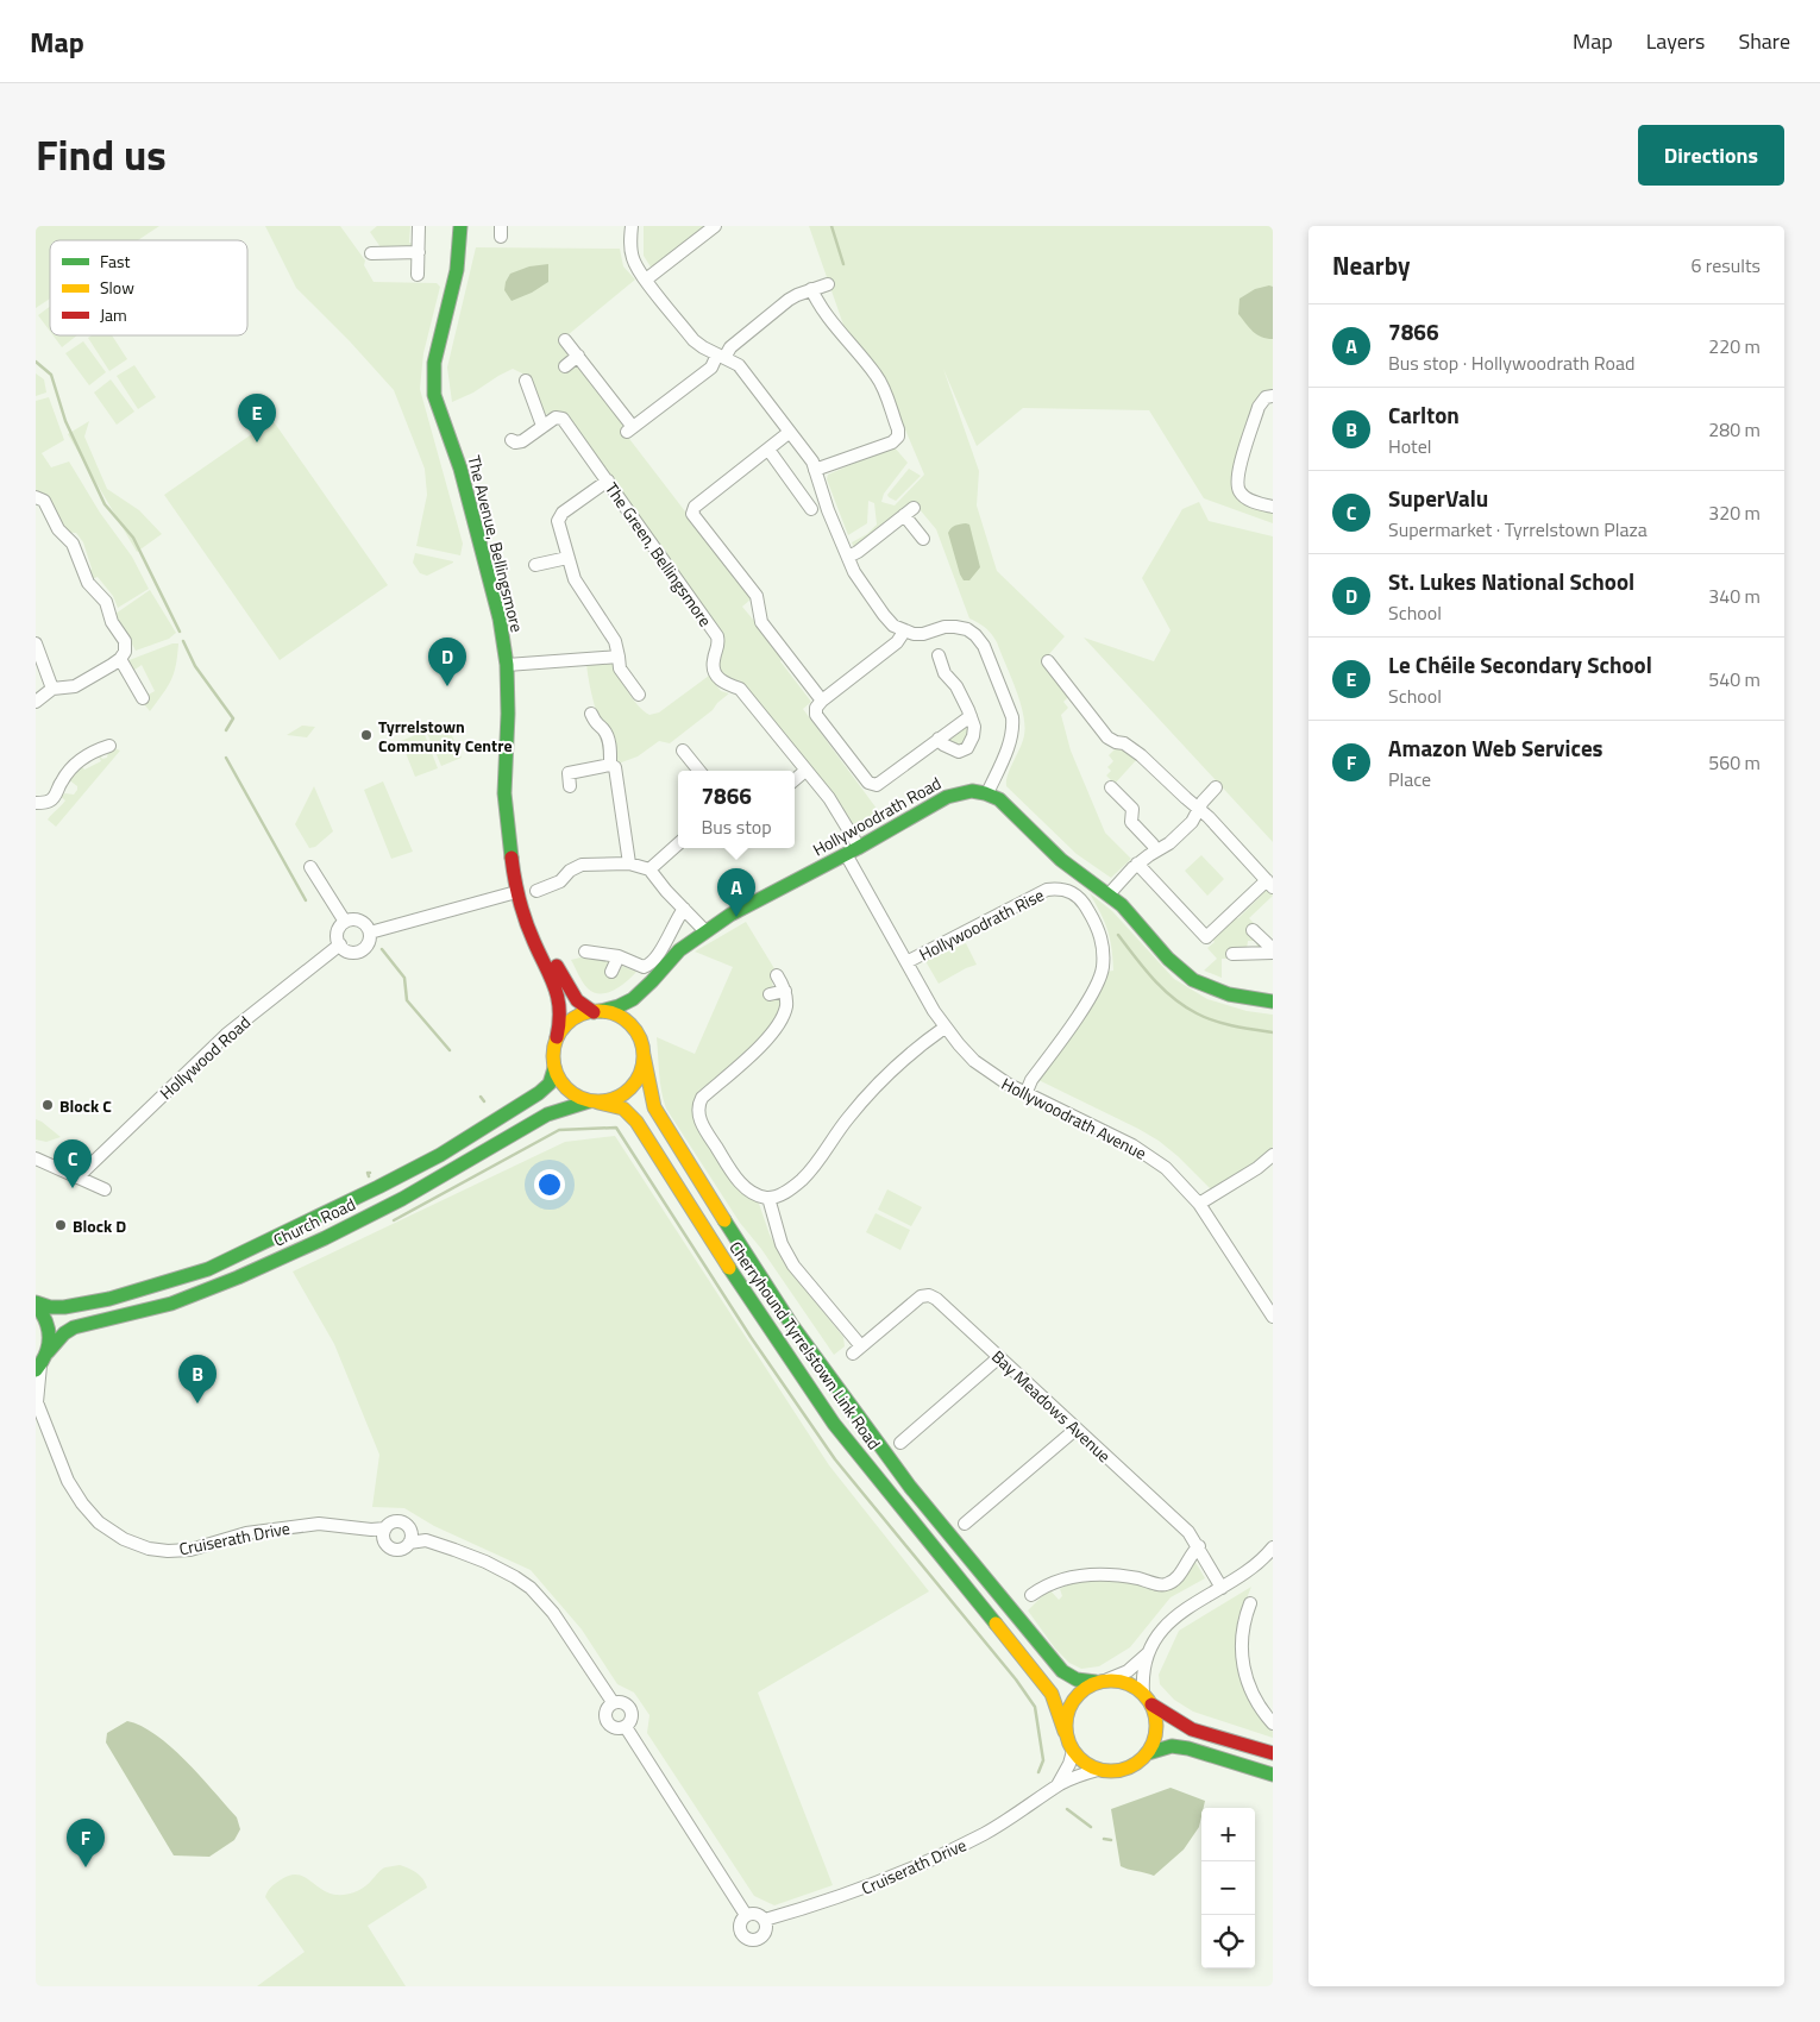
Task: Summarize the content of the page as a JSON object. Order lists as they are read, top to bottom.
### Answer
{
  "streets": {
    "street": [
      "The Avenue, Bellingsmore",
      "The Green, Bellingsmore",
      "Hollywoodrath Road",
      "Hollywoodrath Rise",
      "Hollywood Road",
      "Hollywoodrath Avenue",
      "Church Road",
      "Cherryhound Tyrrelstown Link Road",
      "Bay Meadows Avenue",
      "Cruiserath Drive"
    ]
  },
  "crossings": [
    ["The Avenue, Bellingsmore", "Hollywoodrath Road"],
    ["The Avenue, Bellingsmore", "Church Road"],
    ["The Avenue, Bellingsmore", "Cherryhound Tyrrelstown Link Road"],
    ["The Green, Bellingsmore", "Hollywoodrath Road"],
    ["The Green, Bellingsmore", "Hollywoodrath Avenue"],
    ["Hollywoodrath Road", "Hollywoodrath Avenue"],
    ["Hollywoodrath Road", "Church Road"],
    ["Hollywoodrath Road", "Cherryhound Tyrrelstown Link Road"],
    ["Hollywoodrath Rise", "Hollywoodrath Avenue"],
    ["Church Road", "Cherryhound Tyrrelstown Link Road"],
    ["Cherryhound Tyrrelstown Link Road", "Cruiserath Drive"]
  ],
  "places": ["Tyrrelstown Community Centre", "Block C", "Block D"],
  "legend": ["Fast", "Slow", "Jam"],
  "page": {
    "header": "Map",
    "nav": ["Map", "Layers", "Share"],
    "title": "Find us",
    "buttons": "Directions",
    "heading": ["Nearby", "6 results"],
    "list": [
      {
        "mark": "A",
        "name": "7866",
        "note": "Bus stop · Hollywoodrath Road",
        "value": "220 m"
      },
      {
        "mark": "B",
        "name": "Carlton",
        "note": "Hotel",
        "value": "280 m"
      },
      {
        "mark": "C",
        "name": "SuperValu",
        "note": "Supermarket · Tyrrelstown Plaza",
        "value": "320 m"
      },
      {
        "mark": "D",
        "name": "St. Lukes National School",
        "note": "School",
        "value": "340 m"
      },
      {
        "mark": "E",
        "name": "Le Chéile Secondary School",
        "note": "School",
        "value": "540 m"
      },
      {
        "mark": "F",
        "name": "Amazon Web Services",
        "note": "Place",
        "value": "560 m"
      }
    ],
    "pins": [
      "E",
      "D",
      "A",
      "C",
      "B",
      "F"
    ],
    "popup": ["7866", "Bus stop"],
    "map_buttons": ["+", "−"]
  }
}
